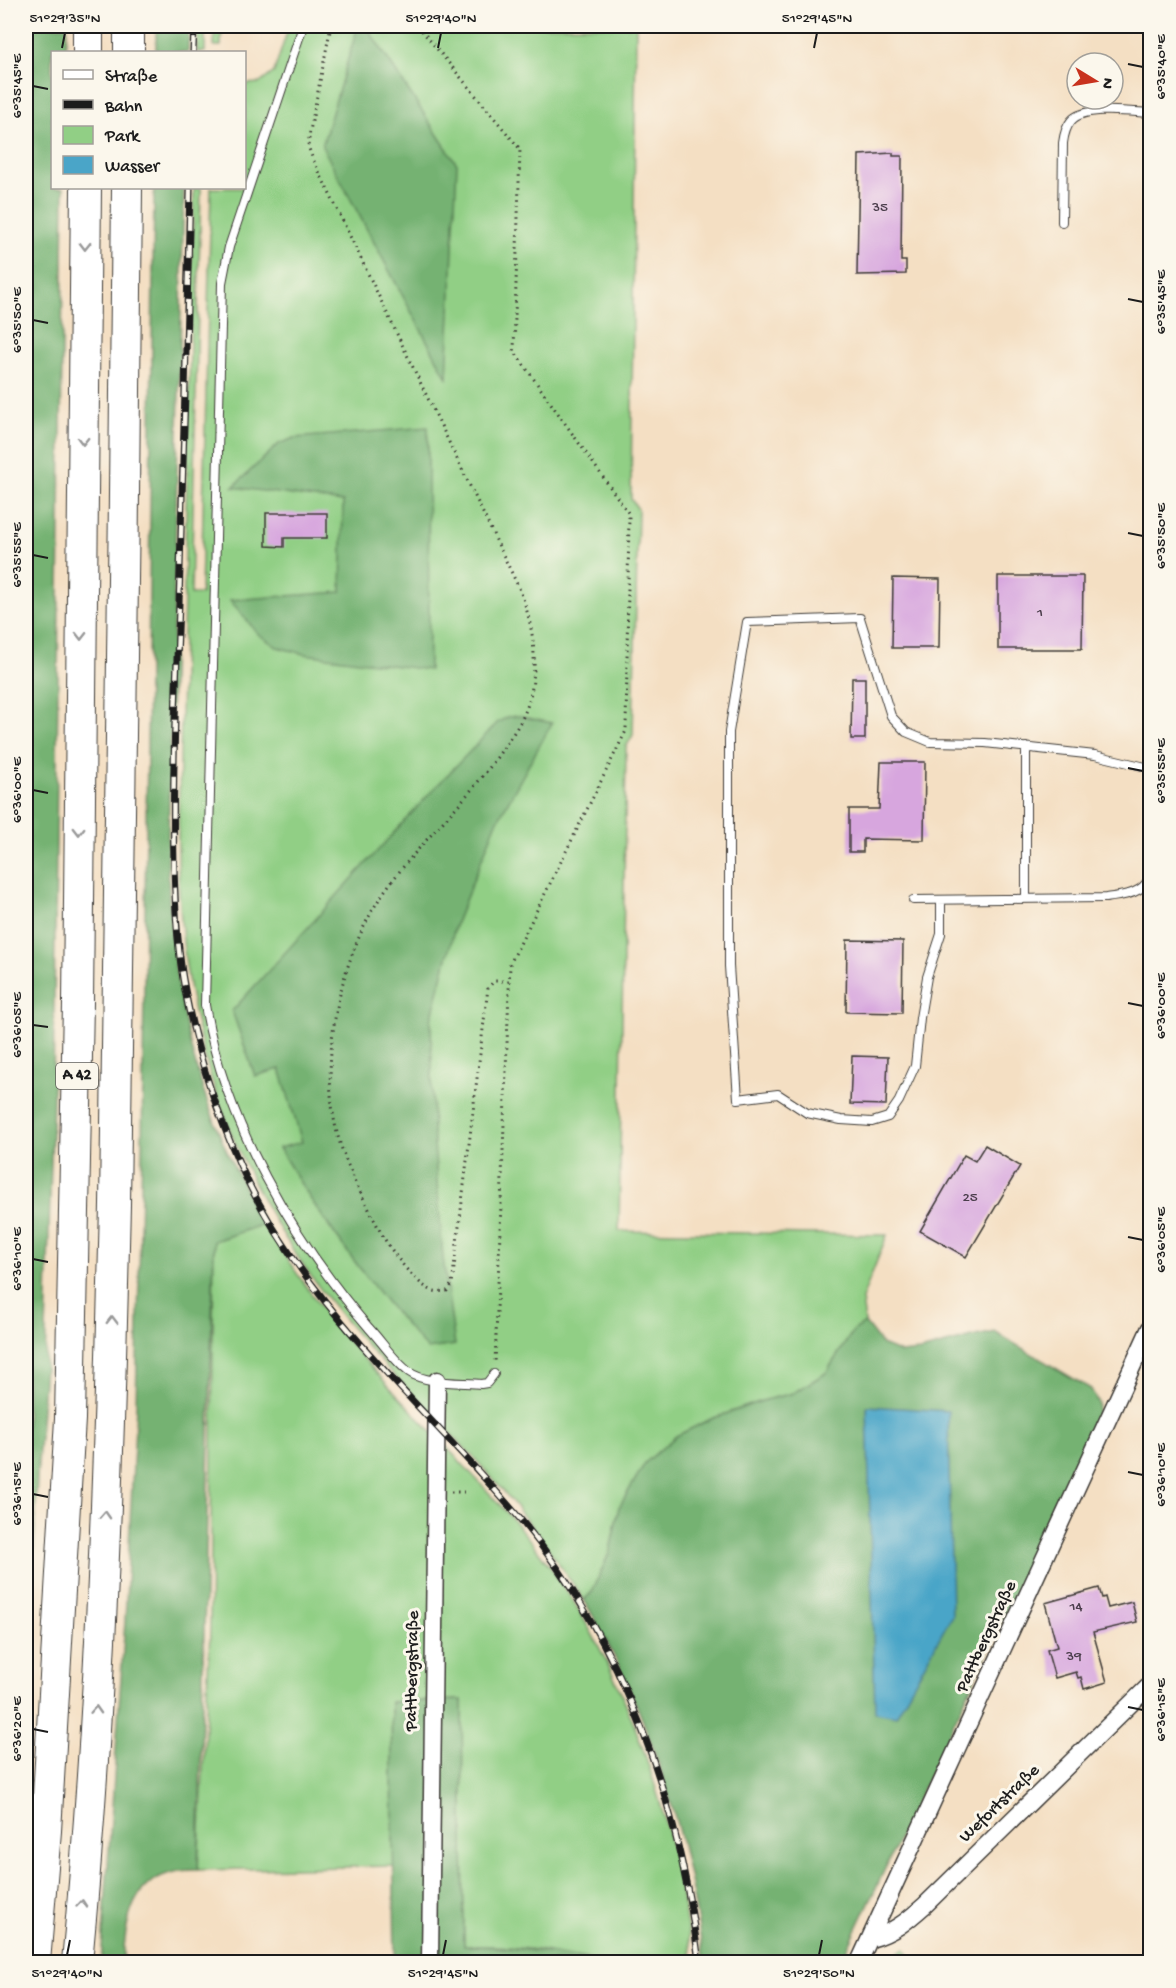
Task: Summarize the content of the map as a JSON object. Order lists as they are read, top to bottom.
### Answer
{
  "streets": {
    "highway": ["A 42"],
    "street": ["Pattbergstraße", "Wefortstraße"]
  },
  "crossings": [
    ["Pattbergstraße", "Wefortstraße"]
  ],
  "house_numbers": [
    "35",
    "1",
    "25",
    "14",
    "39"
  ],
  "legend": [
    "Straße",
    "Bahn",
    "Park",
    "Wasser"
  ],
  "north": "right",
  "coordinates": [
    "51°29'35\"N",
    "51°29'40\"N",
    "51°29'45\"N",
    "6°35'40\"E",
    "6°35'45\"E",
    "6°35'50\"E",
    "6°35'55\"E",
    "6°36'00\"E",
    "6°36'05\"E",
    "6°36'10\"E",
    "6°36'15\"E",
    "6°36'20\"E",
    "51°29'50\"N"
  ]
}
